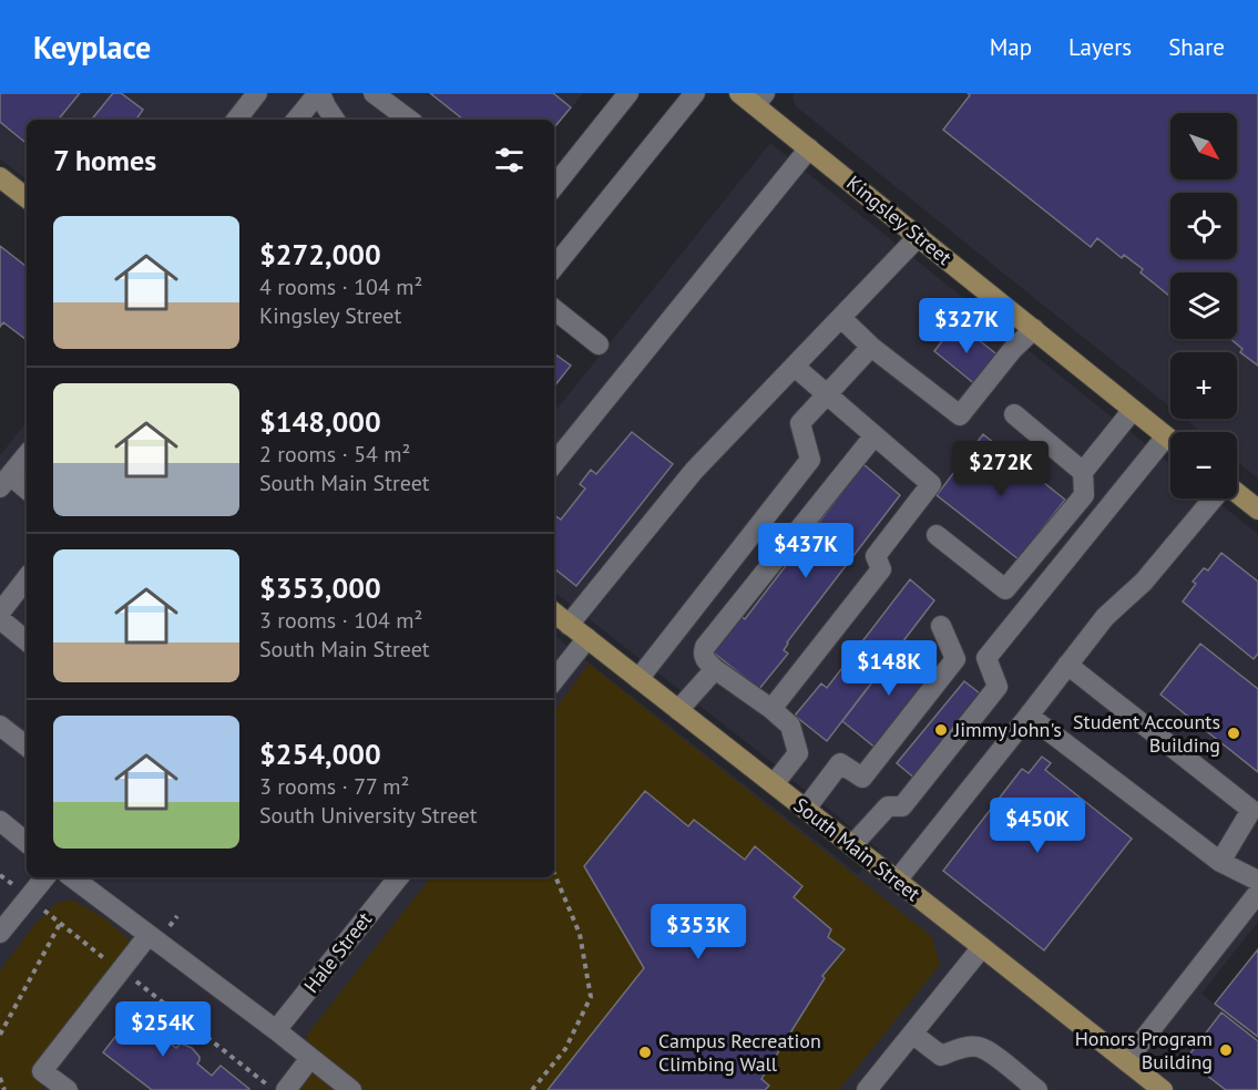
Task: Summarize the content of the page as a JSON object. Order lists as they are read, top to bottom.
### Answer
{
  "streets": {
    "main road": ["Kingsley Street", "South Main Street"],
    "street": ["Hale Street"]
  },
  "places": [
    "Jimmy John's",
    "Student Accounts Building",
    "Honors Program Building",
    "Campus Recreation Climbing Wall"
  ],
  "north": "bottom right",
  "page": {
    "header": "Keyplace",
    "nav": ["Map", "Layers", "Share"],
    "map_buttons": ["+", "−"],
    "heading": "7 homes",
    "list": [
      {
        "name": "$272,000",
        "note": "4 rooms · 104 m² · Kingsley Street"
      },
      {
        "name": "$148,000",
        "note": "2 rooms · 54 m² · South Main Street"
      },
      {
        "name": "$353,000",
        "note": "3 rooms · 104 m² · South Main Street"
      },
      {
        "name": "$254,000",
        "note": "3 rooms · 77 m² · South University Street"
      }
    ],
    "price": [
      "$327K",
      "$272K",
      "$437K",
      "$148K",
      "$450K",
      "$353K",
      "$254K"
    ]
  }
}
